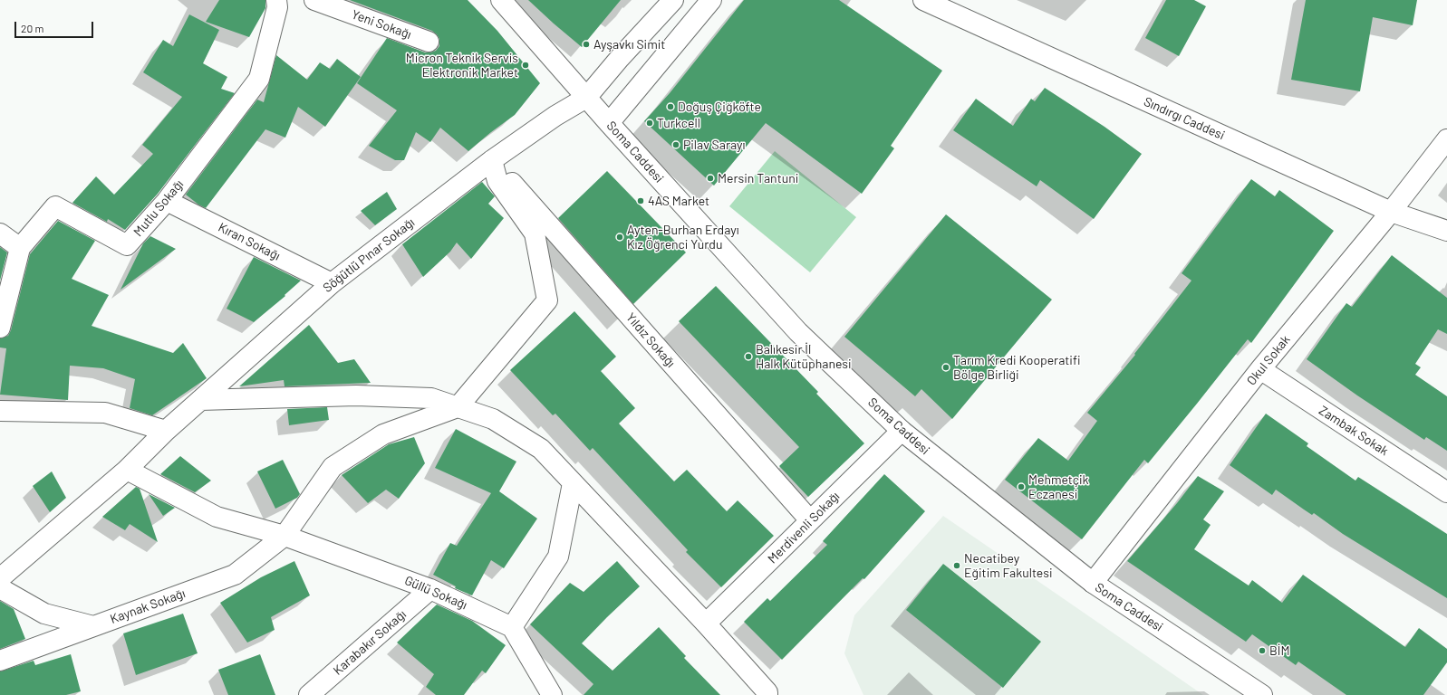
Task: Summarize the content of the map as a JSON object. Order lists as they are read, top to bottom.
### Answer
{
  "streets": {
    "street": [
      "Yeni Sokağı",
      "Sındırgı Caddesi",
      "Soma Caddesi",
      "Mutlu Sokağı",
      "Kıran Sokağı",
      "Söğütlü Pınar Sokağı",
      "Yıldız Sokağı",
      "Okul Sokak",
      "Zambak Sokak",
      "Merdivenli Sokağı",
      "Güllü Sokağı",
      "Kaynak Sokağı",
      "Karabakır Sokağı"
    ]
  },
  "crossings": [
    ["Sındırgı Caddesi", "Okul Sokak"],
    ["Soma Caddesi", "Söğütlü Pınar Sokağı"],
    ["Soma Caddesi", "Okul Sokak"],
    ["Soma Caddesi", "Merdivenli Sokağı"],
    ["Mutlu Sokağı", "Kıran Sokağı"],
    ["Kıran Sokağı", "Söğütlü Pınar Sokağı"],
    ["Söğütlü Pınar Sokağı", "Yıldız Sokağı"],
    ["Söğütlü Pınar Sokağı", "Güllü Sokağı"],
    ["Yıldız Sokağı", "Merdivenli Sokağı"],
    ["Okul Sokak", "Zambak Sokak"],
    ["Güllü Sokağı", "Kaynak Sokağı"],
    ["Güllü Sokağı", "Karabakır Sokağı"]
  ],
  "places": [
    "Ayşavkı Simit",
    "Micron Teknik Servis Elektronik Market",
    "Doğuş Çiğköfte",
    "Turkcell",
    "Pilav Sarayı",
    "Mersin Tantuni",
    "4AS Market",
    "Ayten-Burhan Erdayı Kız Öğrenci Yurdu",
    "Balıkesir İl Halk Kütüphanesi",
    "Tarım Kredi Kooperatifi Bölge Birliği",
    "Mehmetçik Eczanesi",
    "Necatibey Eğitim Fakultesi",
    "BİM"
  ],
  "scale_bar": "20 m"
}
